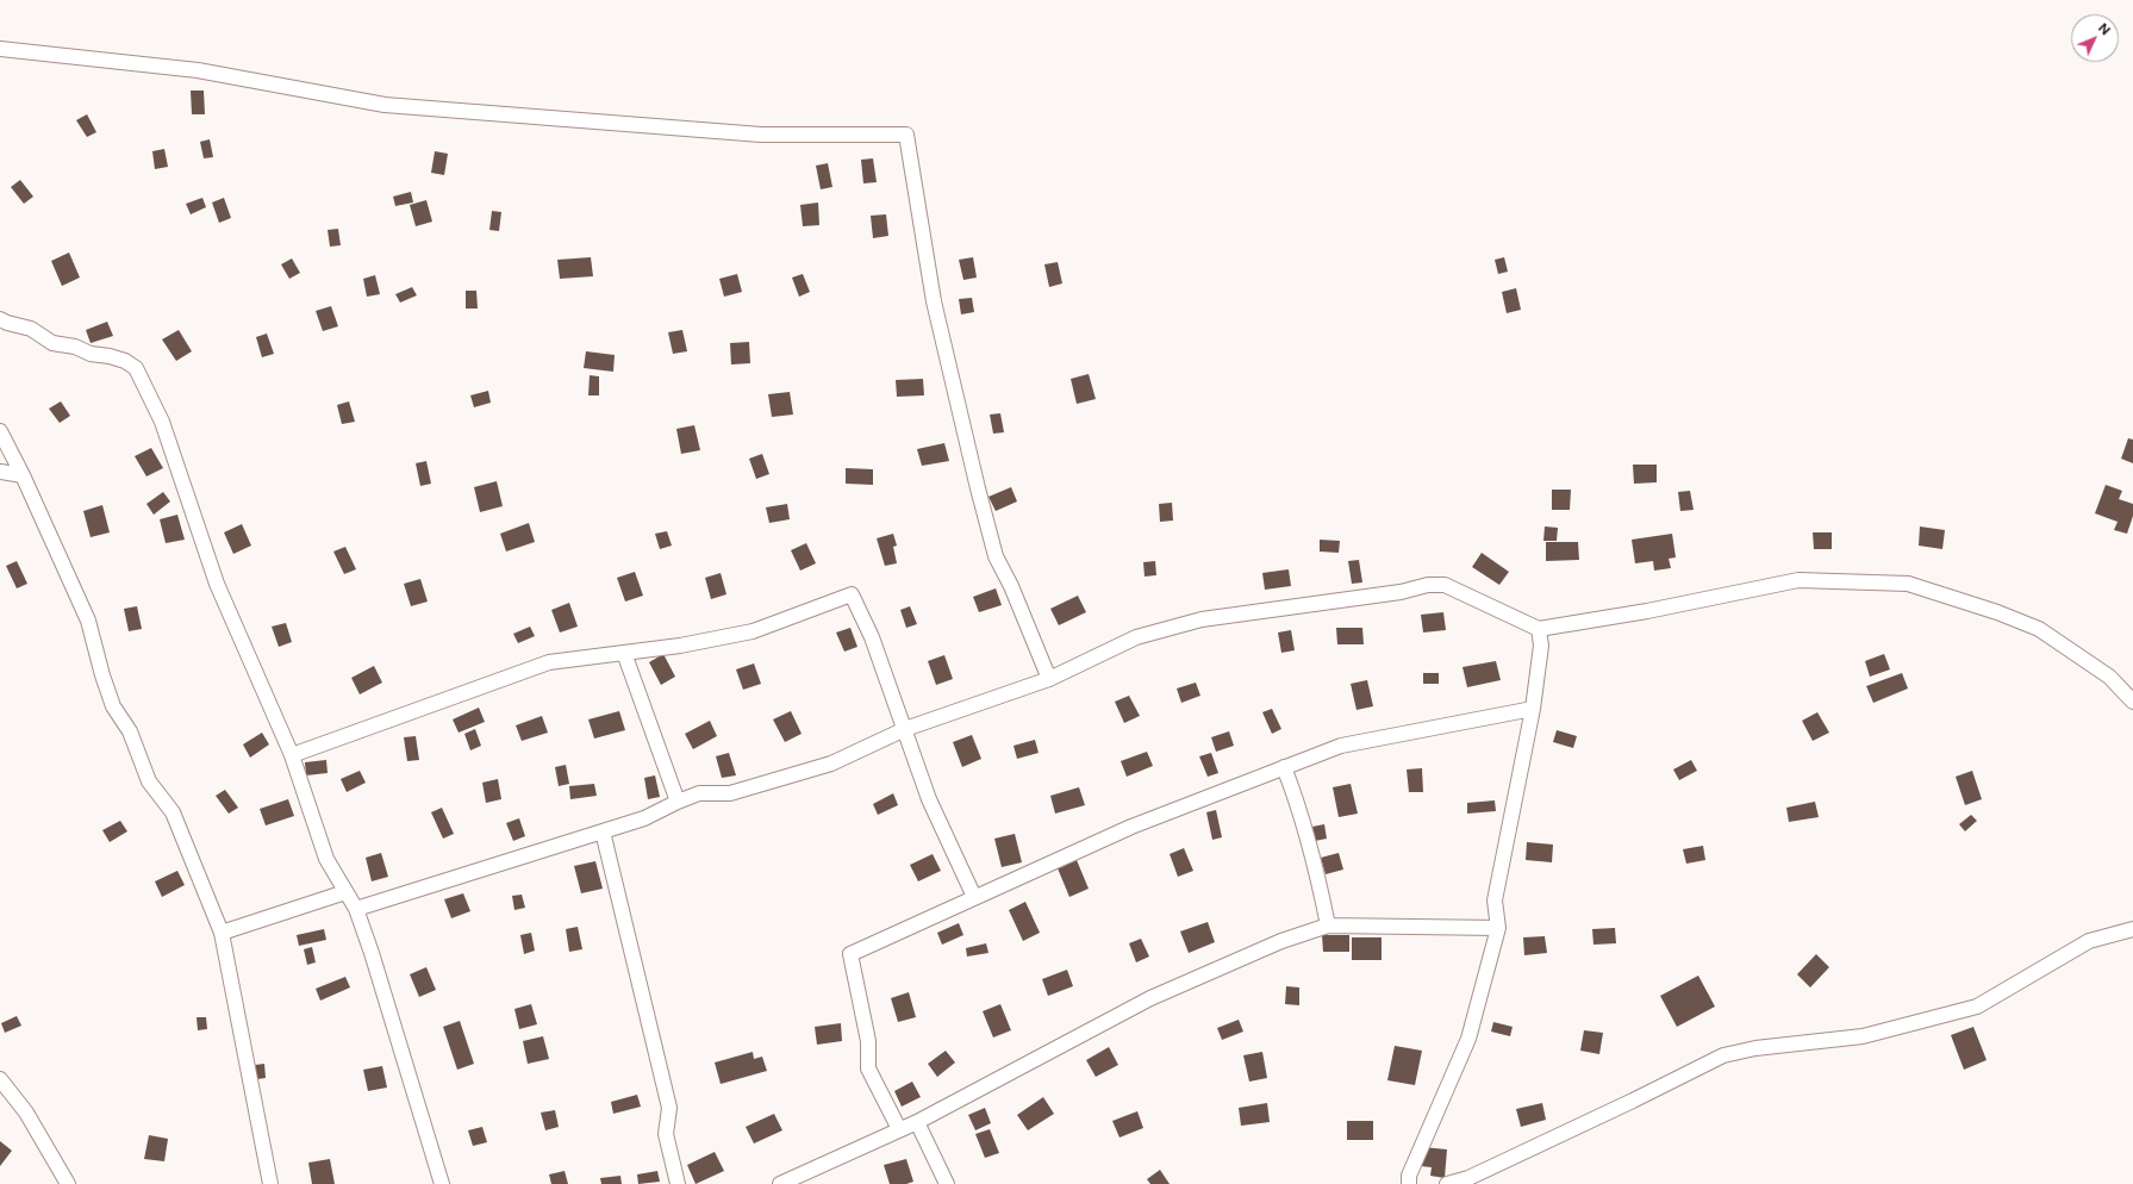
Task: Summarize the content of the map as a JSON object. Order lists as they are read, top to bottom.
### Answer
{
  "north": "top right"
}
